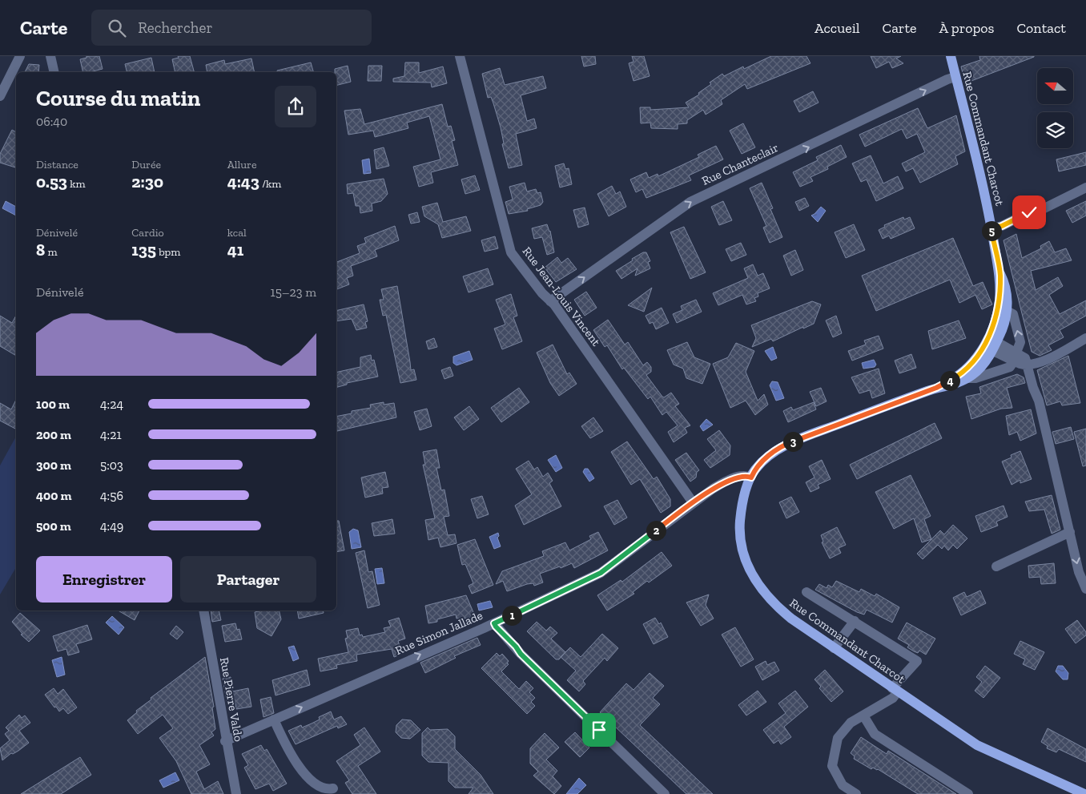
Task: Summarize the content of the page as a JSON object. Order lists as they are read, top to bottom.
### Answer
{
  "streets": {
    "main road": ["Rue Commandant Charcot"],
    "street": [
      "Rue Chanteclair",
      "Rue Jean-Louis Vincent",
      "Rue Simon Jallade",
      "Rue Pierre Valdo"
    ]
  },
  "crossings": [
    ["Rue Commandant Charcot", "Rue Chanteclair"],
    ["Rue Commandant Charcot", "Rue Simon Jallade"],
    ["Rue Chanteclair", "Rue Jean-Louis Vincent"],
    ["Rue Jean-Louis Vincent", "Rue Simon Jallade"],
    ["Rue Simon Jallade", "Rue Pierre Valdo"]
  ],
  "one_way": ["Rue Chanteclair", "Rue Simon Jallade"],
  "north": "left",
  "page": {
    "header": "Carte",
    "search": "Rechercher",
    "nav": [
      "Accueil",
      "Carte",
      "À propos",
      "Contact"
    ],
    "heading": ["Course du matin", "06:40"],
    "stats": [
      ["Distance", "0.53 km"],
      ["Durée", "2:30"],
      ["Allure", "4:43 /km"],
      ["Dénivelé", "8 m"],
      ["Cardio", "135 bpm"],
      ["kcal", "41"]
    ],
    "pins": [
      "5",
      "4",
      "3",
      "2",
      "1"
    ],
    "chart": ["Dénivelé", "15–23 m"],
    "list": [
      {
        "name": "100 m",
        "note": "4:24"
      },
      {
        "name": "200 m",
        "note": "4:21"
      },
      {
        "name": "300 m",
        "note": "5:03"
      },
      {
        "name": "400 m",
        "note": "4:56"
      },
      {
        "name": "500 m",
        "note": "4:49"
      }
    ],
    "buttons": ["Enregistrer", "Partager"]
  }
}
